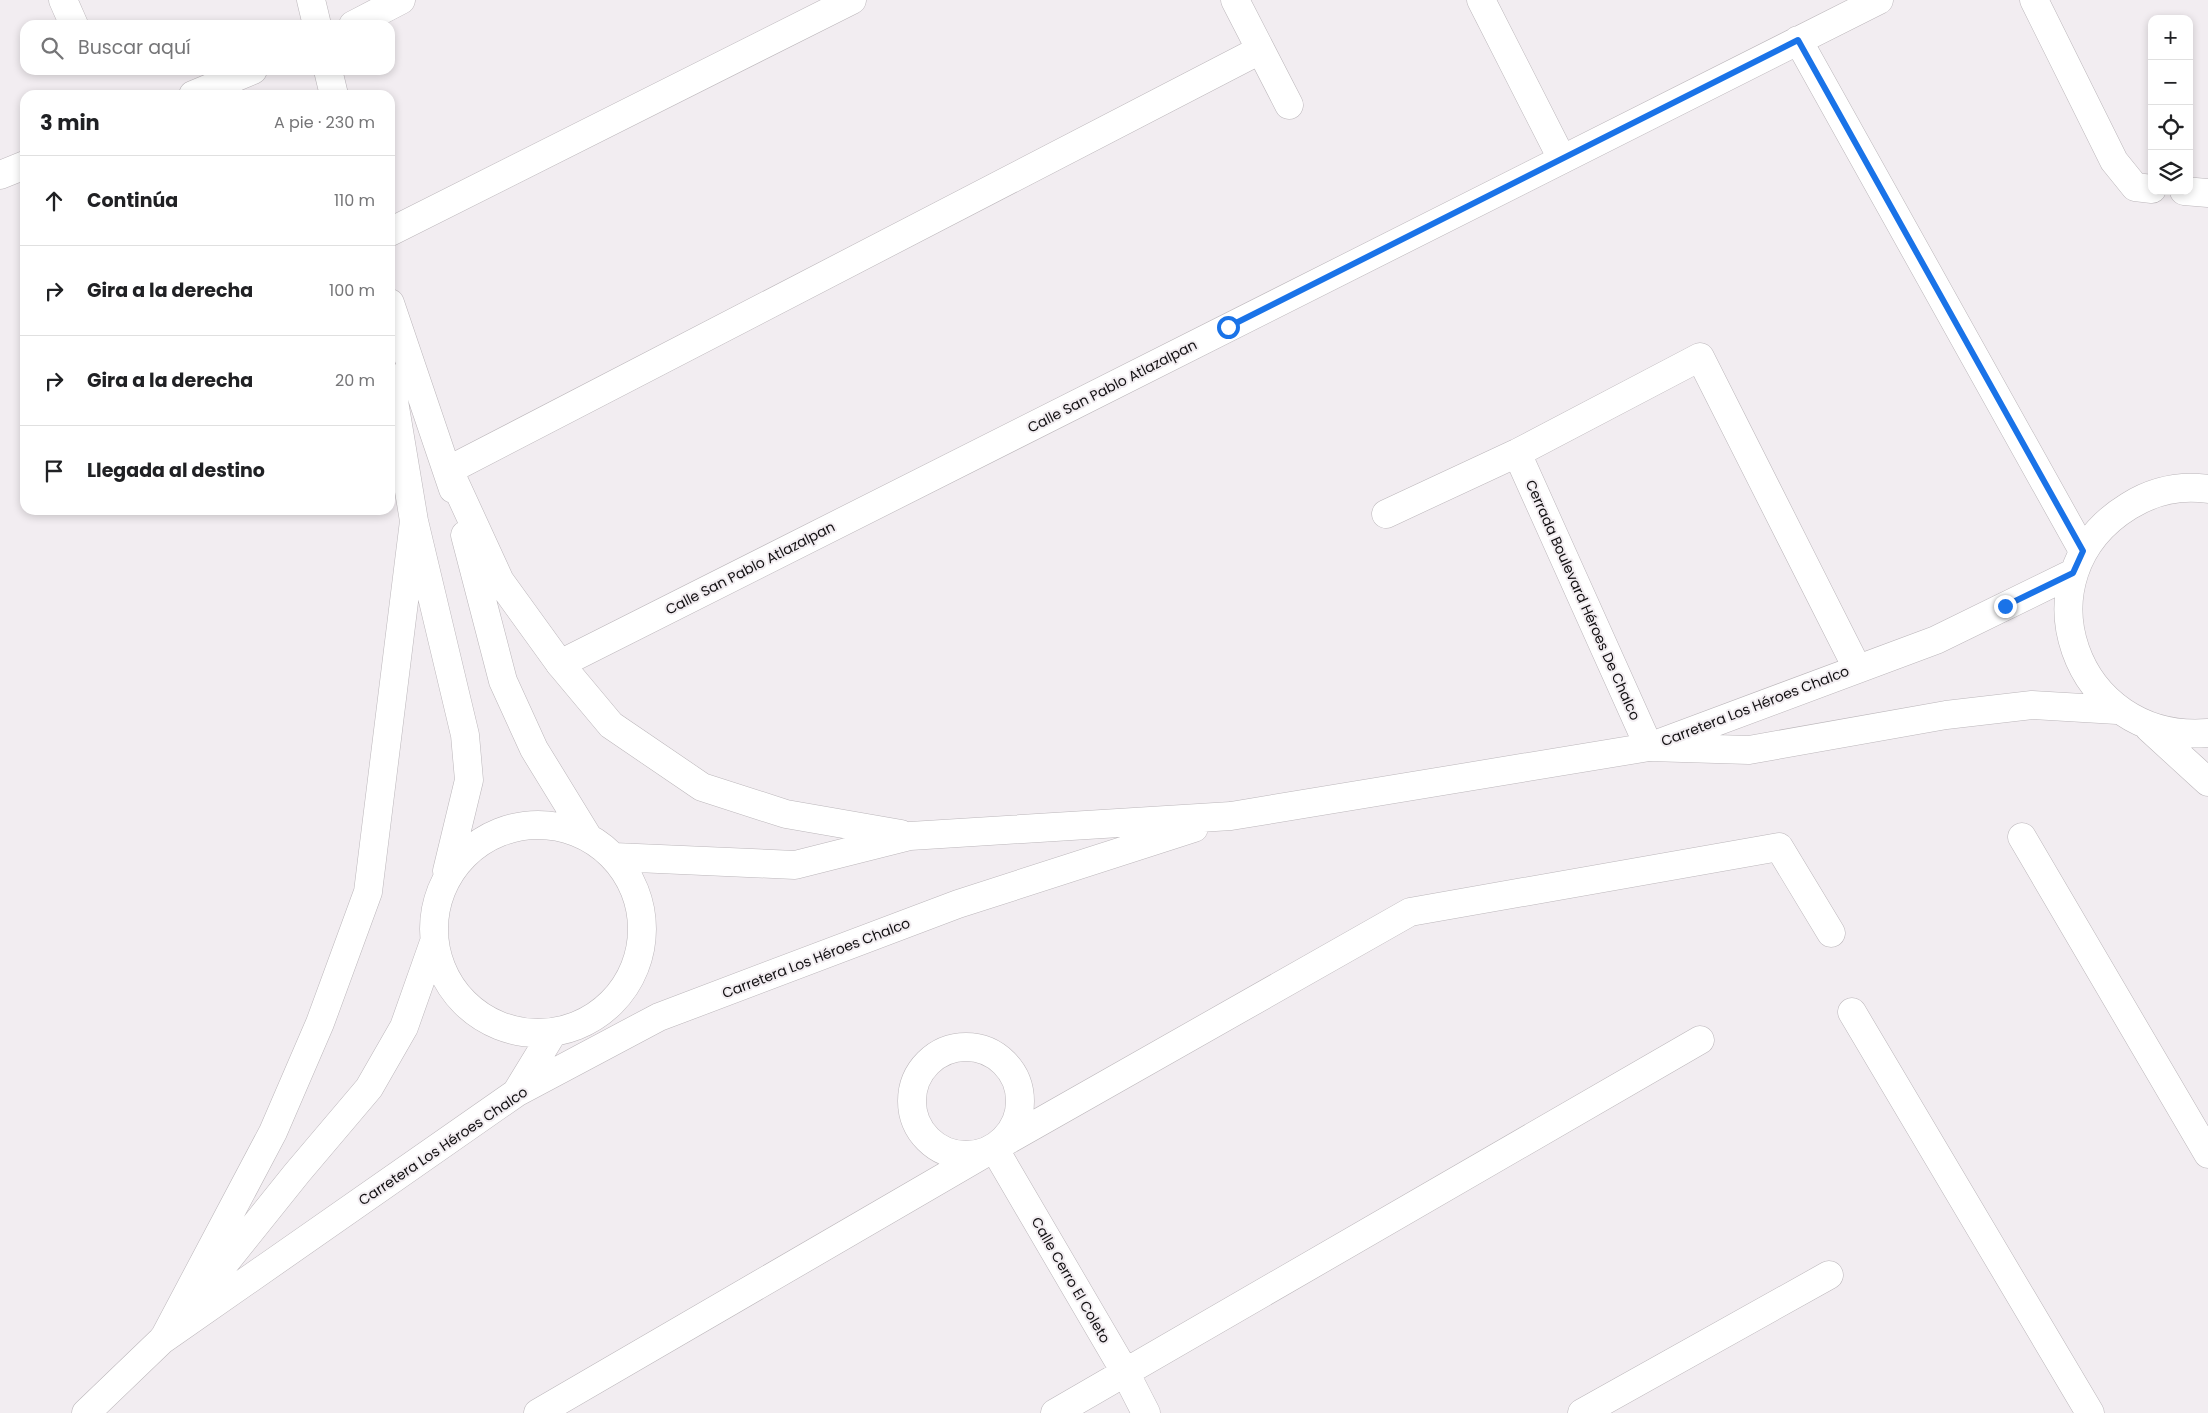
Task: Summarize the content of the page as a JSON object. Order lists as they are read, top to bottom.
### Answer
{
  "streets": {
    "street": [
      "Calle San Pablo Atlazalpan",
      "Cerrada Boulevard Héroes De Chalco",
      "Carretera Los Héroes Chalco",
      "Calle Cerro El Coleto"
    ]
  },
  "crossings": [
    ["Cerrada Boulevard Héroes De Chalco", "Carretera Los Héroes Chalco"]
  ],
  "page": {
    "map_buttons": ["+", "−"],
    "search": "Buscar aquí",
    "heading": ["3 min", "A pie · 230 m"],
    "list": [
      ["Continúa", "110 m"],
      ["Gira a la derecha", "100 m"],
      ["Gira a la derecha", "20 m"],
      "Llegada al destino"
    ]
  }
}
